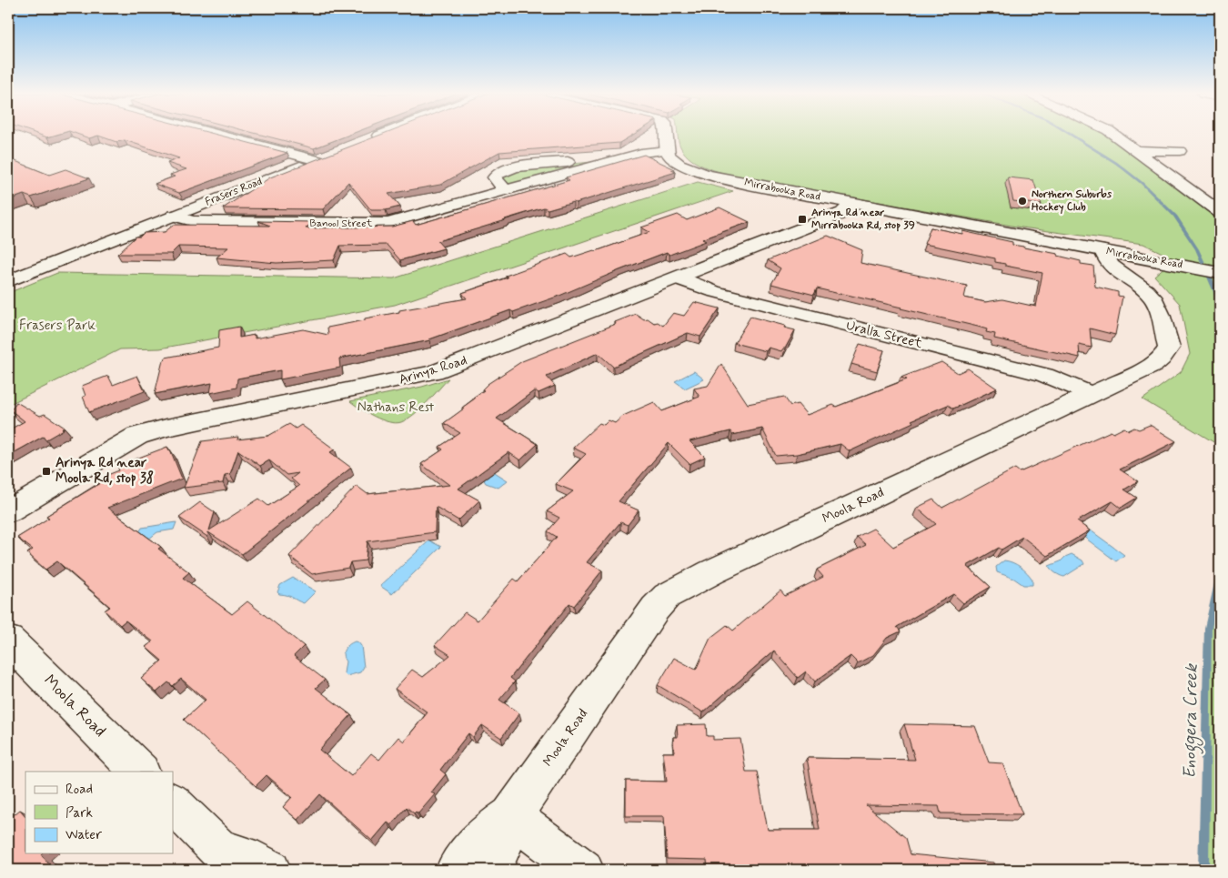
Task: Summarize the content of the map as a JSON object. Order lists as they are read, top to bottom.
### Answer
{
  "streets": {
    "street": [
      "Mirrabooka Road",
      "Frasers Road",
      "Banool Street",
      "Uralla Street",
      "Arinya Road",
      "Moola Road"
    ]
  },
  "crossings": [
    ["Mirrabooka Road", "Banool Street"],
    ["Mirrabooka Road", "Arinya Road"],
    ["Mirrabooka Road", "Moola Road"],
    ["Frasers Road", "Banool Street"],
    ["Uralla Street", "Arinya Road"],
    ["Uralla Street", "Moola Road"]
  ],
  "water": ["Enoggera Creek"],
  "parks": ["Frasers Park", "Nathans Rest"],
  "places": {
    "other": ["Northern Suburbs Hockey Club"],
    "transit": ["Arinya Rd near Mirrabooka Rd, stop 39", "Arinya Rd near Moola Rd, stop 38"]
  },
  "legend": ["Road", "Park", "Water"]
}
